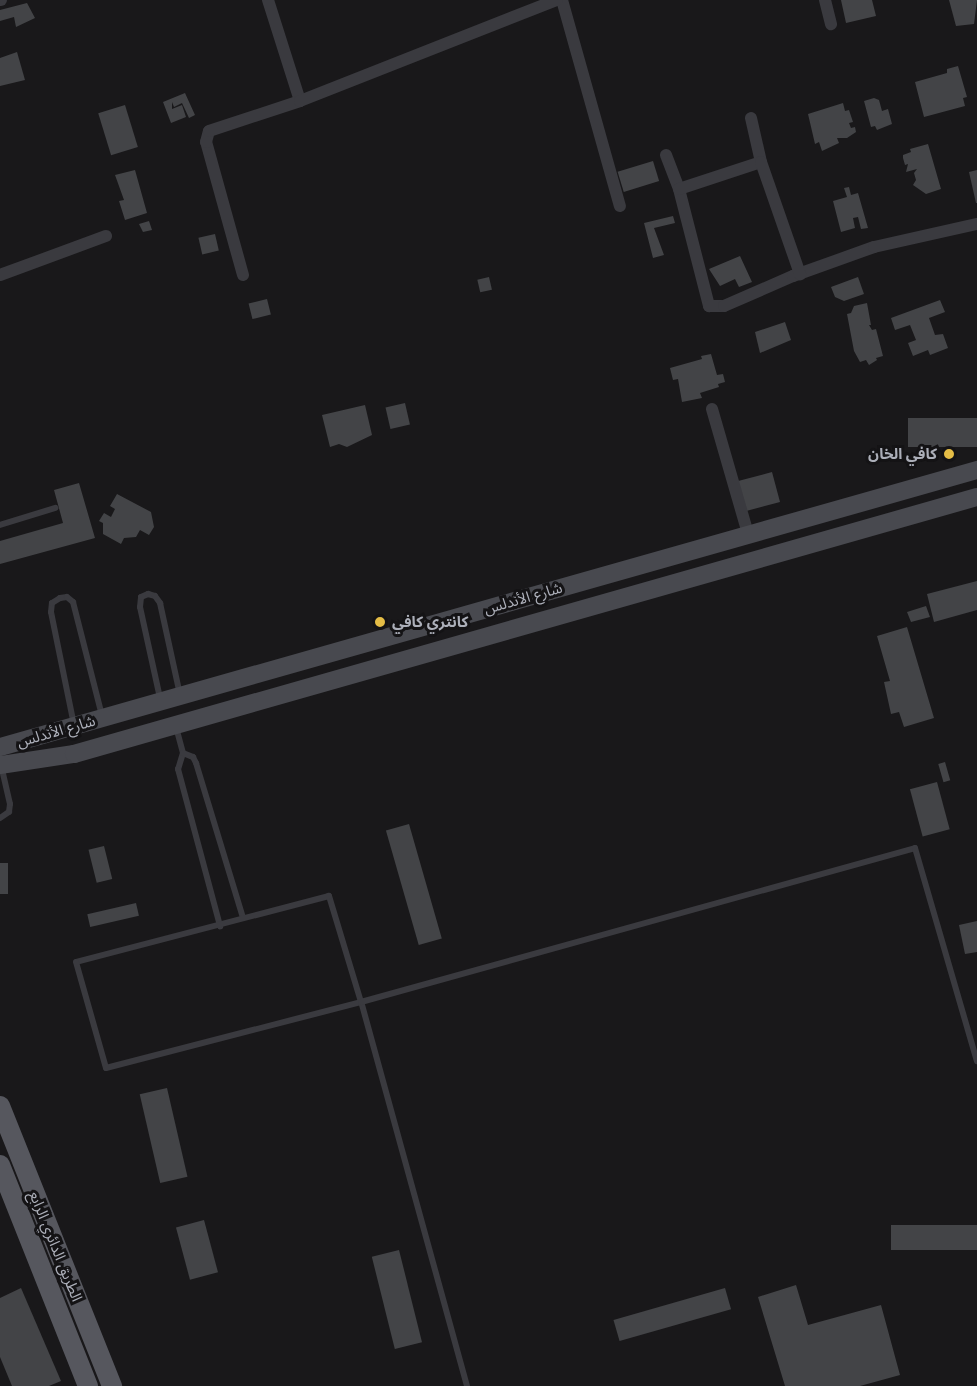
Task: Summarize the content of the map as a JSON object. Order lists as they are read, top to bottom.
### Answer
{
  "streets": {
    "main road": ["شارع الأندلس", "الطريق الدائري الرابع"]
  },
  "places": ["كافي الخان", "كانتري كافي"]
}
